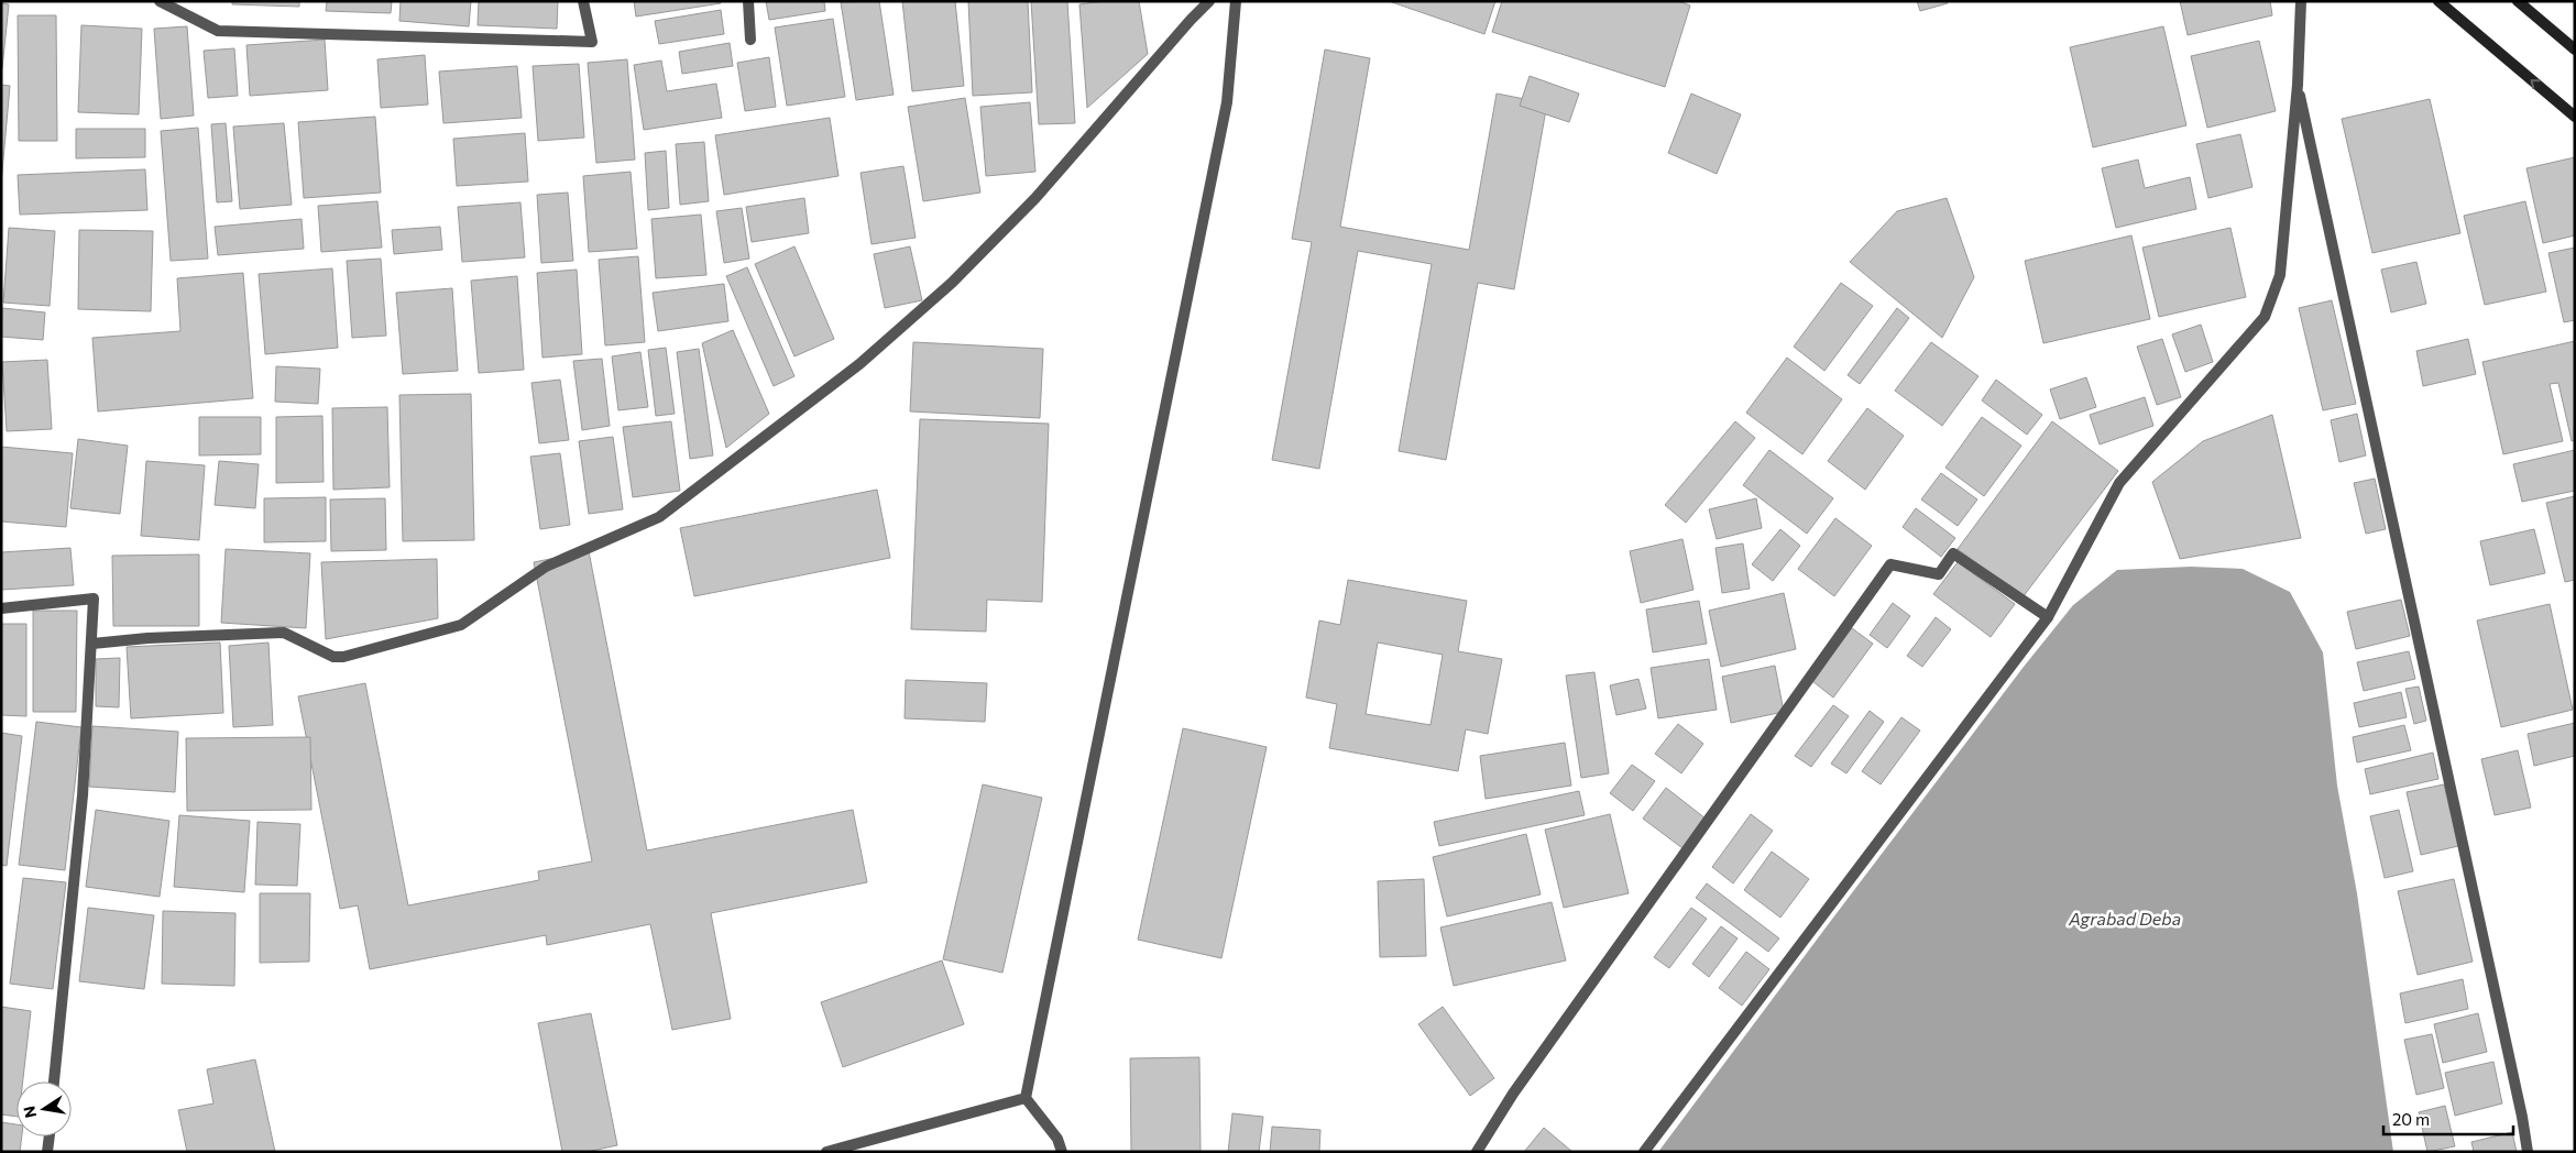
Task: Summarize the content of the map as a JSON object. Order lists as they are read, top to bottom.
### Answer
{
  "water": ["Agrabad Deba"],
  "scale_bar": "20 m",
  "north": "left"
}
